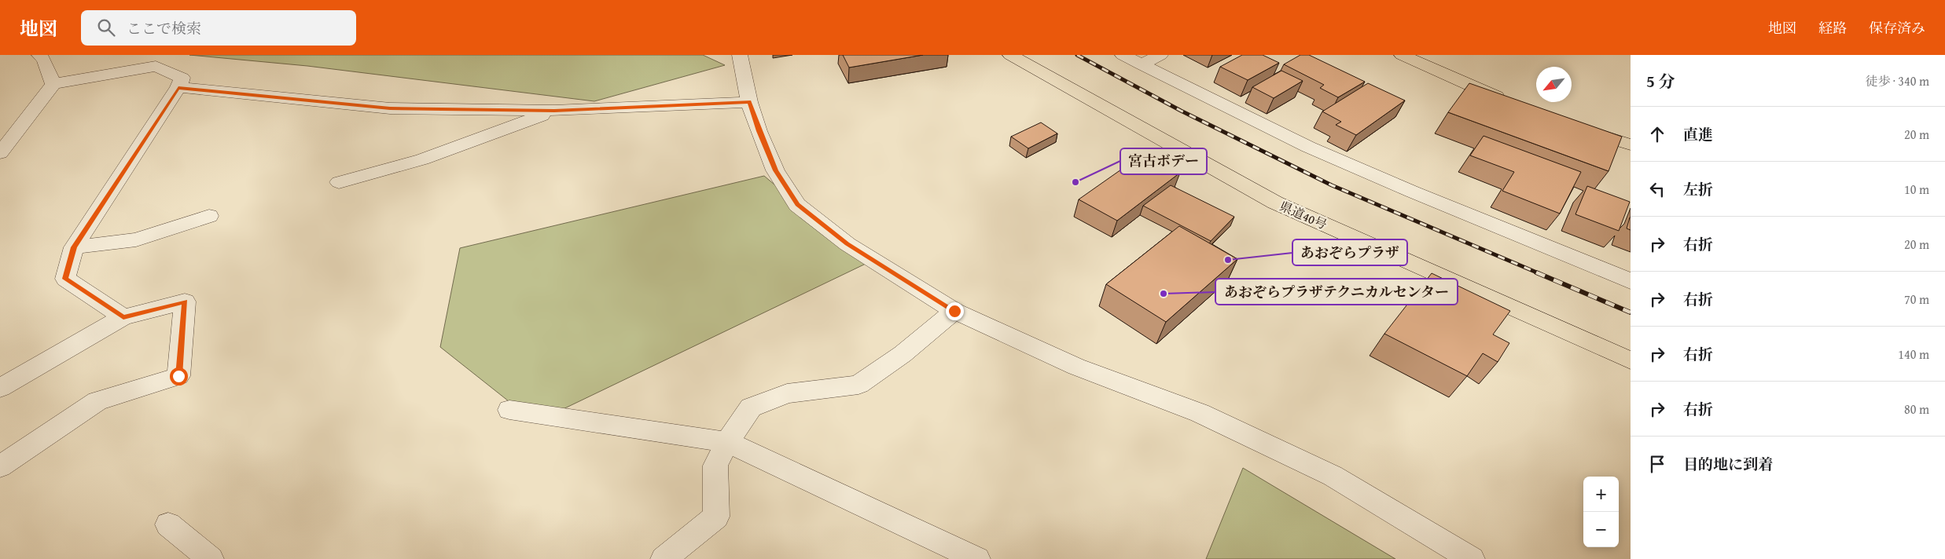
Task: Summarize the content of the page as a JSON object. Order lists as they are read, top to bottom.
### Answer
{
  "streets": {
    "main road": ["県道40号"]
  },
  "places": ["宮古ボデー", "あおぞらプラザ", "あおぞらプラザテクニカルセンター"],
  "north": "bottom left",
  "page": {
    "header": "地図",
    "search": "ここで検索",
    "nav": ["地図", "経路", "保存済み"],
    "heading": ["5 分", "徒歩 · 340 m"],
    "list": [
      ["直進", "20 m"],
      ["左折", "10 m"],
      ["右折", "20 m"],
      ["右折", "70 m"],
      ["右折", "140 m"],
      ["右折", "80 m"],
      "目的地に到着"
    ],
    "map_buttons": ["+", "−"]
  }
}
